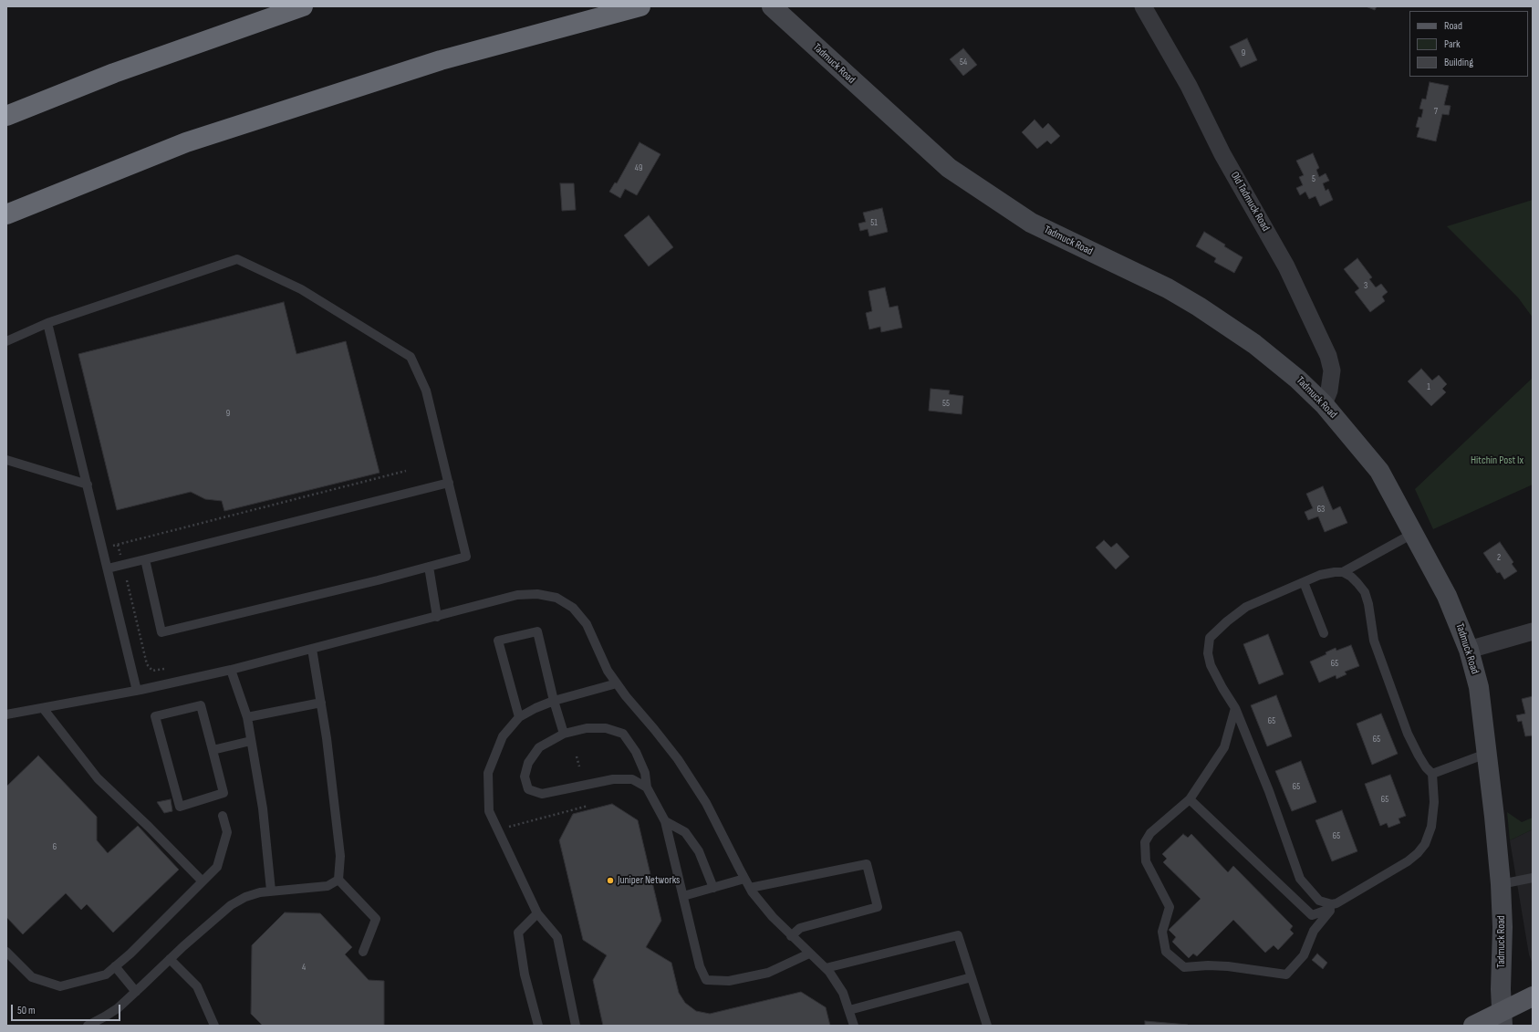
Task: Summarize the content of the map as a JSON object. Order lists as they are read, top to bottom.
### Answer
{
  "streets": {
    "street": ["Tadmuck Road", "Old Tadmuck Road"]
  },
  "crossings": [
    ["Tadmuck Road", "Old Tadmuck Road"]
  ],
  "parks": ["Hitchin Post Ix"],
  "places": ["Juniper Networks"],
  "house_numbers": [
    "9",
    "54",
    "7",
    "49",
    "5",
    "51",
    "3",
    "1",
    "55",
    "9",
    "63",
    "2",
    "65",
    "65",
    "65",
    "65",
    "65",
    "65",
    "6",
    "4"
  ],
  "legend": ["Road", "Park", "Building"],
  "scale_bar": "50 m"
}
